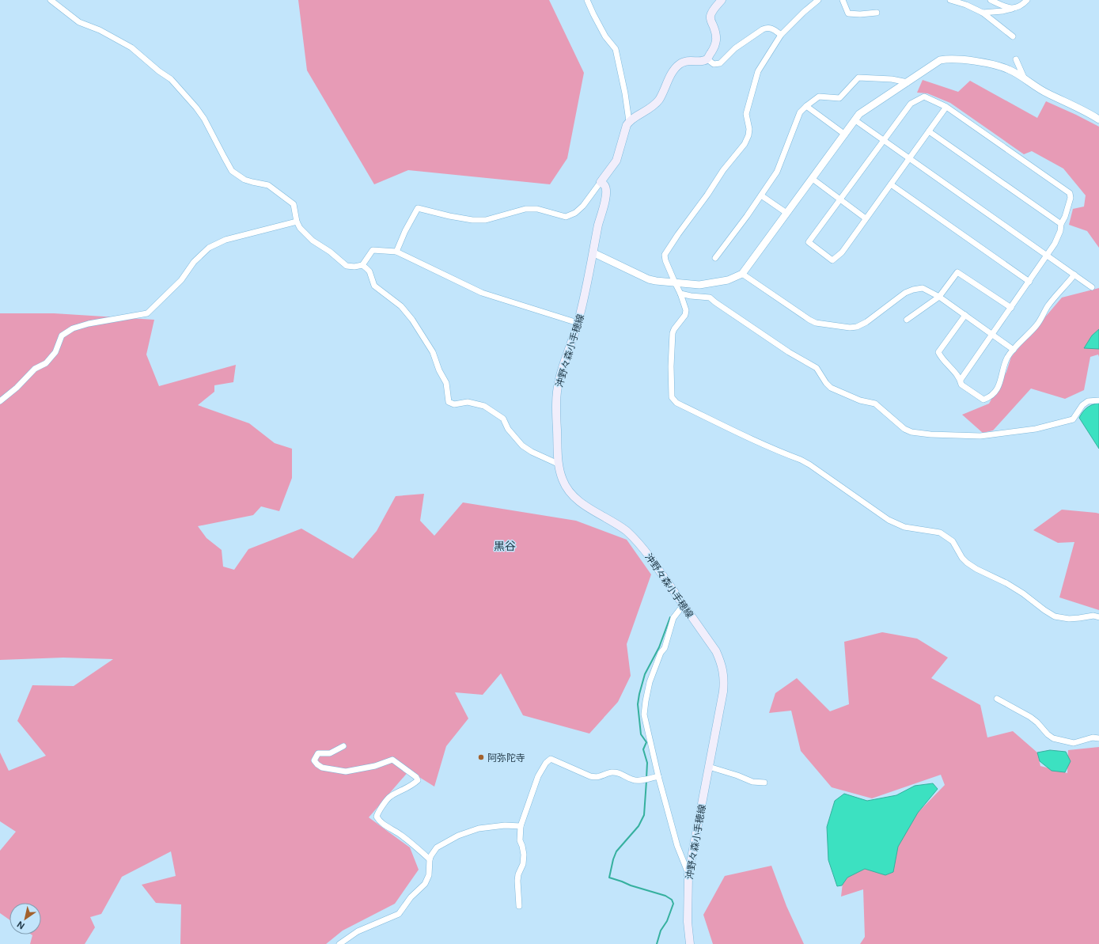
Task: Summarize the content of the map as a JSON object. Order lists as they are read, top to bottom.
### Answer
{
  "streets": {
    "main road": ["沖野々森小手穂線"]
  },
  "districts": ["黒谷"],
  "places": ["阿弥陀寺"],
  "north": "bottom left"
}
